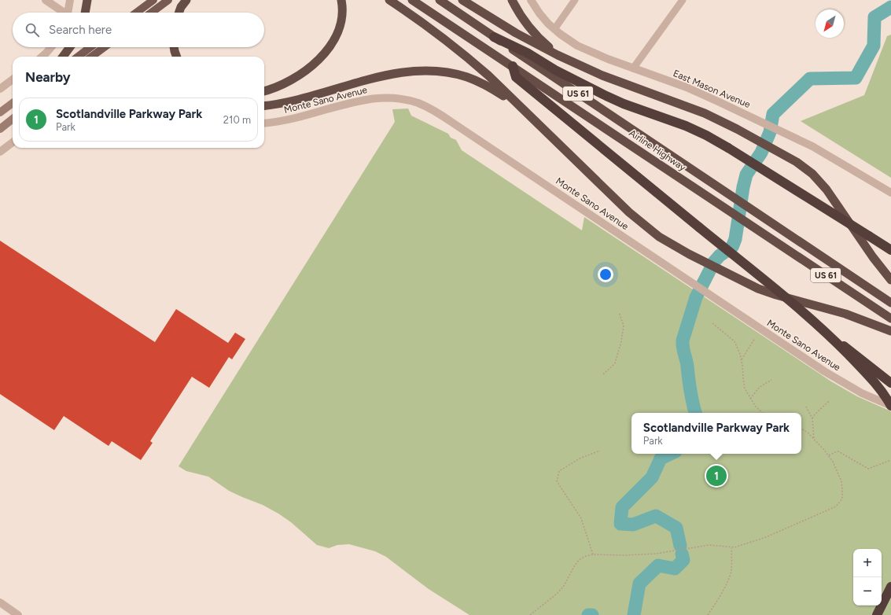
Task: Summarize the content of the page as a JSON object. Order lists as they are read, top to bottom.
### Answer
{
  "streets": {
    "highway": ["US 61", "Airline Highway"],
    "street": ["East Mason Avenue", "Monte Sano Avenue"]
  },
  "north": "bottom left",
  "page": {
    "search": "Search here",
    "heading": "Nearby",
    "list": [
      {
        "mark": "1",
        "name": "Scotlandville Parkway Park",
        "note": "Park",
        "value": "210 m"
      }
    ],
    "popup": ["Scotlandville Parkway Park", "Park"],
    "pins": "1",
    "map_buttons": ["+", "−"]
  }
}
